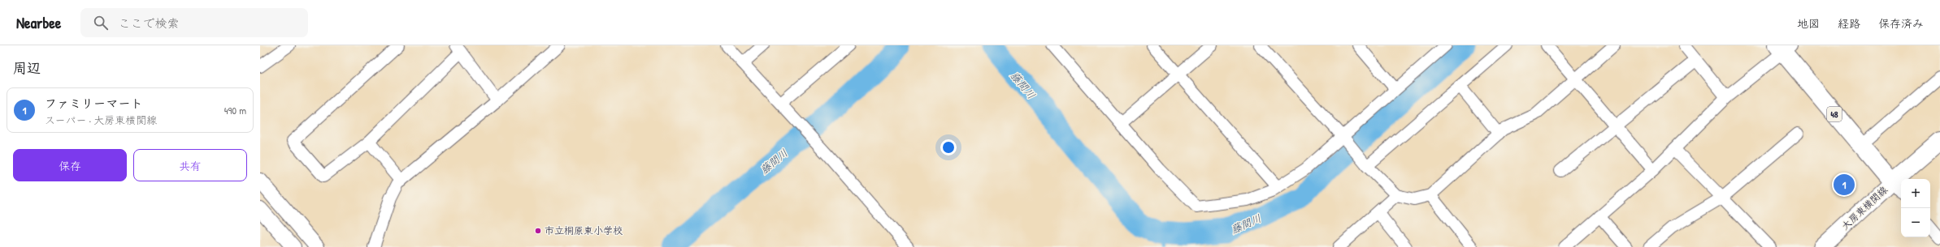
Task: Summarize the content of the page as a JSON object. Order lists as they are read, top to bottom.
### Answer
{
  "streets": {
    "main road": ["48", "大房東横関線"]
  },
  "crossings": [
    ["48", "大房東横関線"]
  ],
  "water": ["藤間川"],
  "places": ["市立桐原東小学校"],
  "page": {
    "header": "Nearbee",
    "search": "ここで検索",
    "nav": ["地図", "経路", "保存済み"],
    "heading": "周辺",
    "list": [
      {
        "mark": "1",
        "name": "ファミリーマート",
        "note": "スーパー · 大房東横関線",
        "value": "490 m"
      }
    ],
    "buttons": ["保存", "共有"],
    "pins": "1",
    "map_buttons": ["+", "−"]
  }
}
